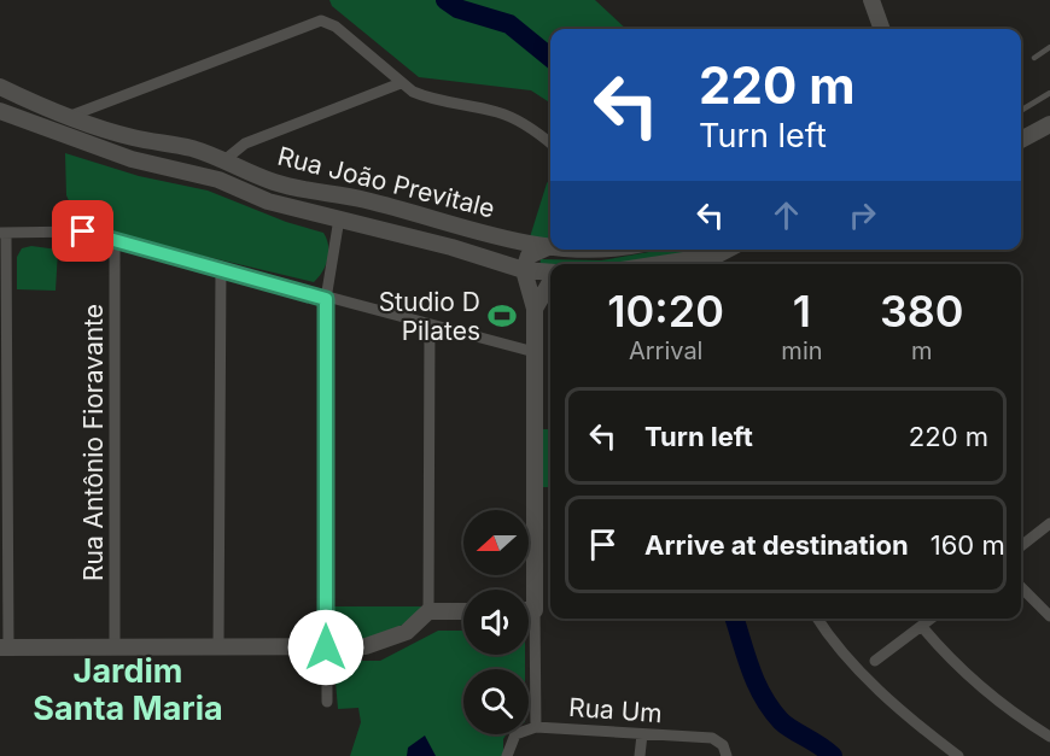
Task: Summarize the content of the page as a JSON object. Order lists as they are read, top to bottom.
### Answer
{
  "streets": {
    "main road": ["Rua João Previtale"],
    "street": ["Rua Antônio Fioravante", "Rua Um"]
  },
  "districts": ["Jardim Santa Maria"],
  "places": {
    "sports": ["Studio D Pilates"]
  },
  "north": "left",
  "page": {
    "turn": ["220 m", "Turn left"],
    "eta": [
      "10:20",
      "Arrival",
      "1",
      "min",
      "380",
      "m"
    ],
    "list": [
      {
        "name": "Turn left",
        "value": "220 m"
      },
      {
        "name": "Arrive at destination",
        "value": "160 m"
      }
    ]
  }
}
